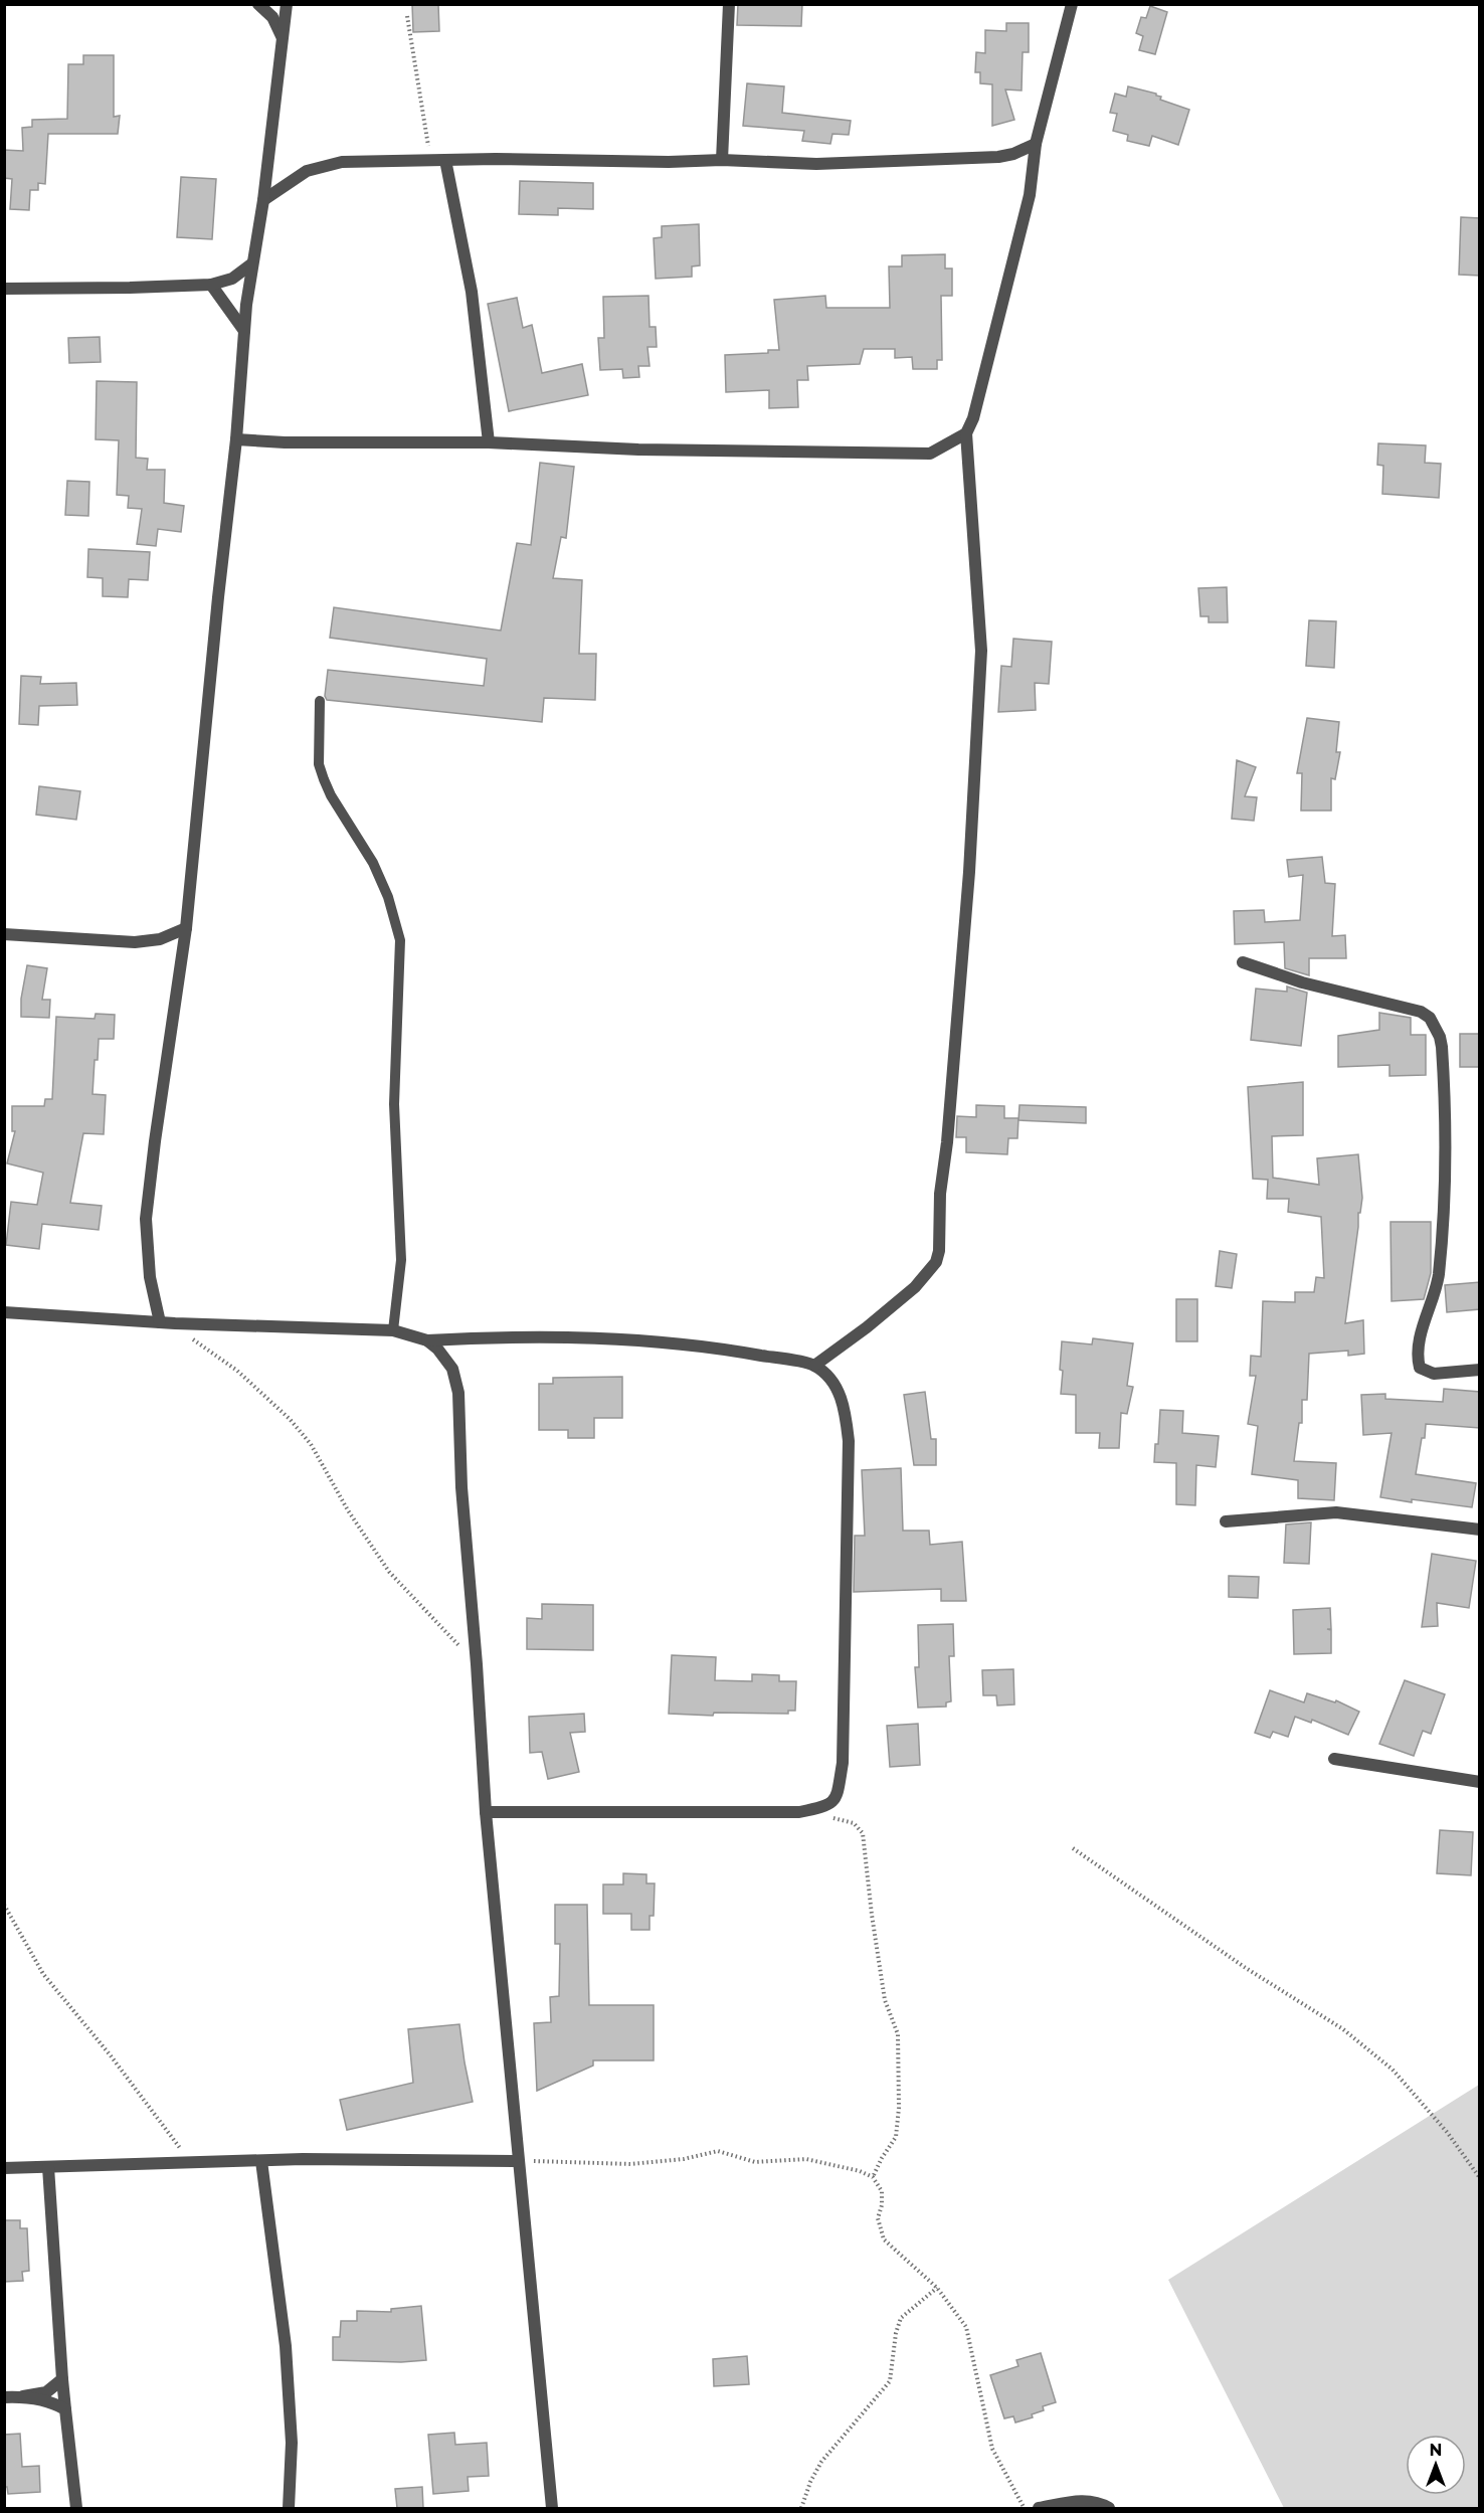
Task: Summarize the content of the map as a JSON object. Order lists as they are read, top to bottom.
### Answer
{
  "north": "top"
}
